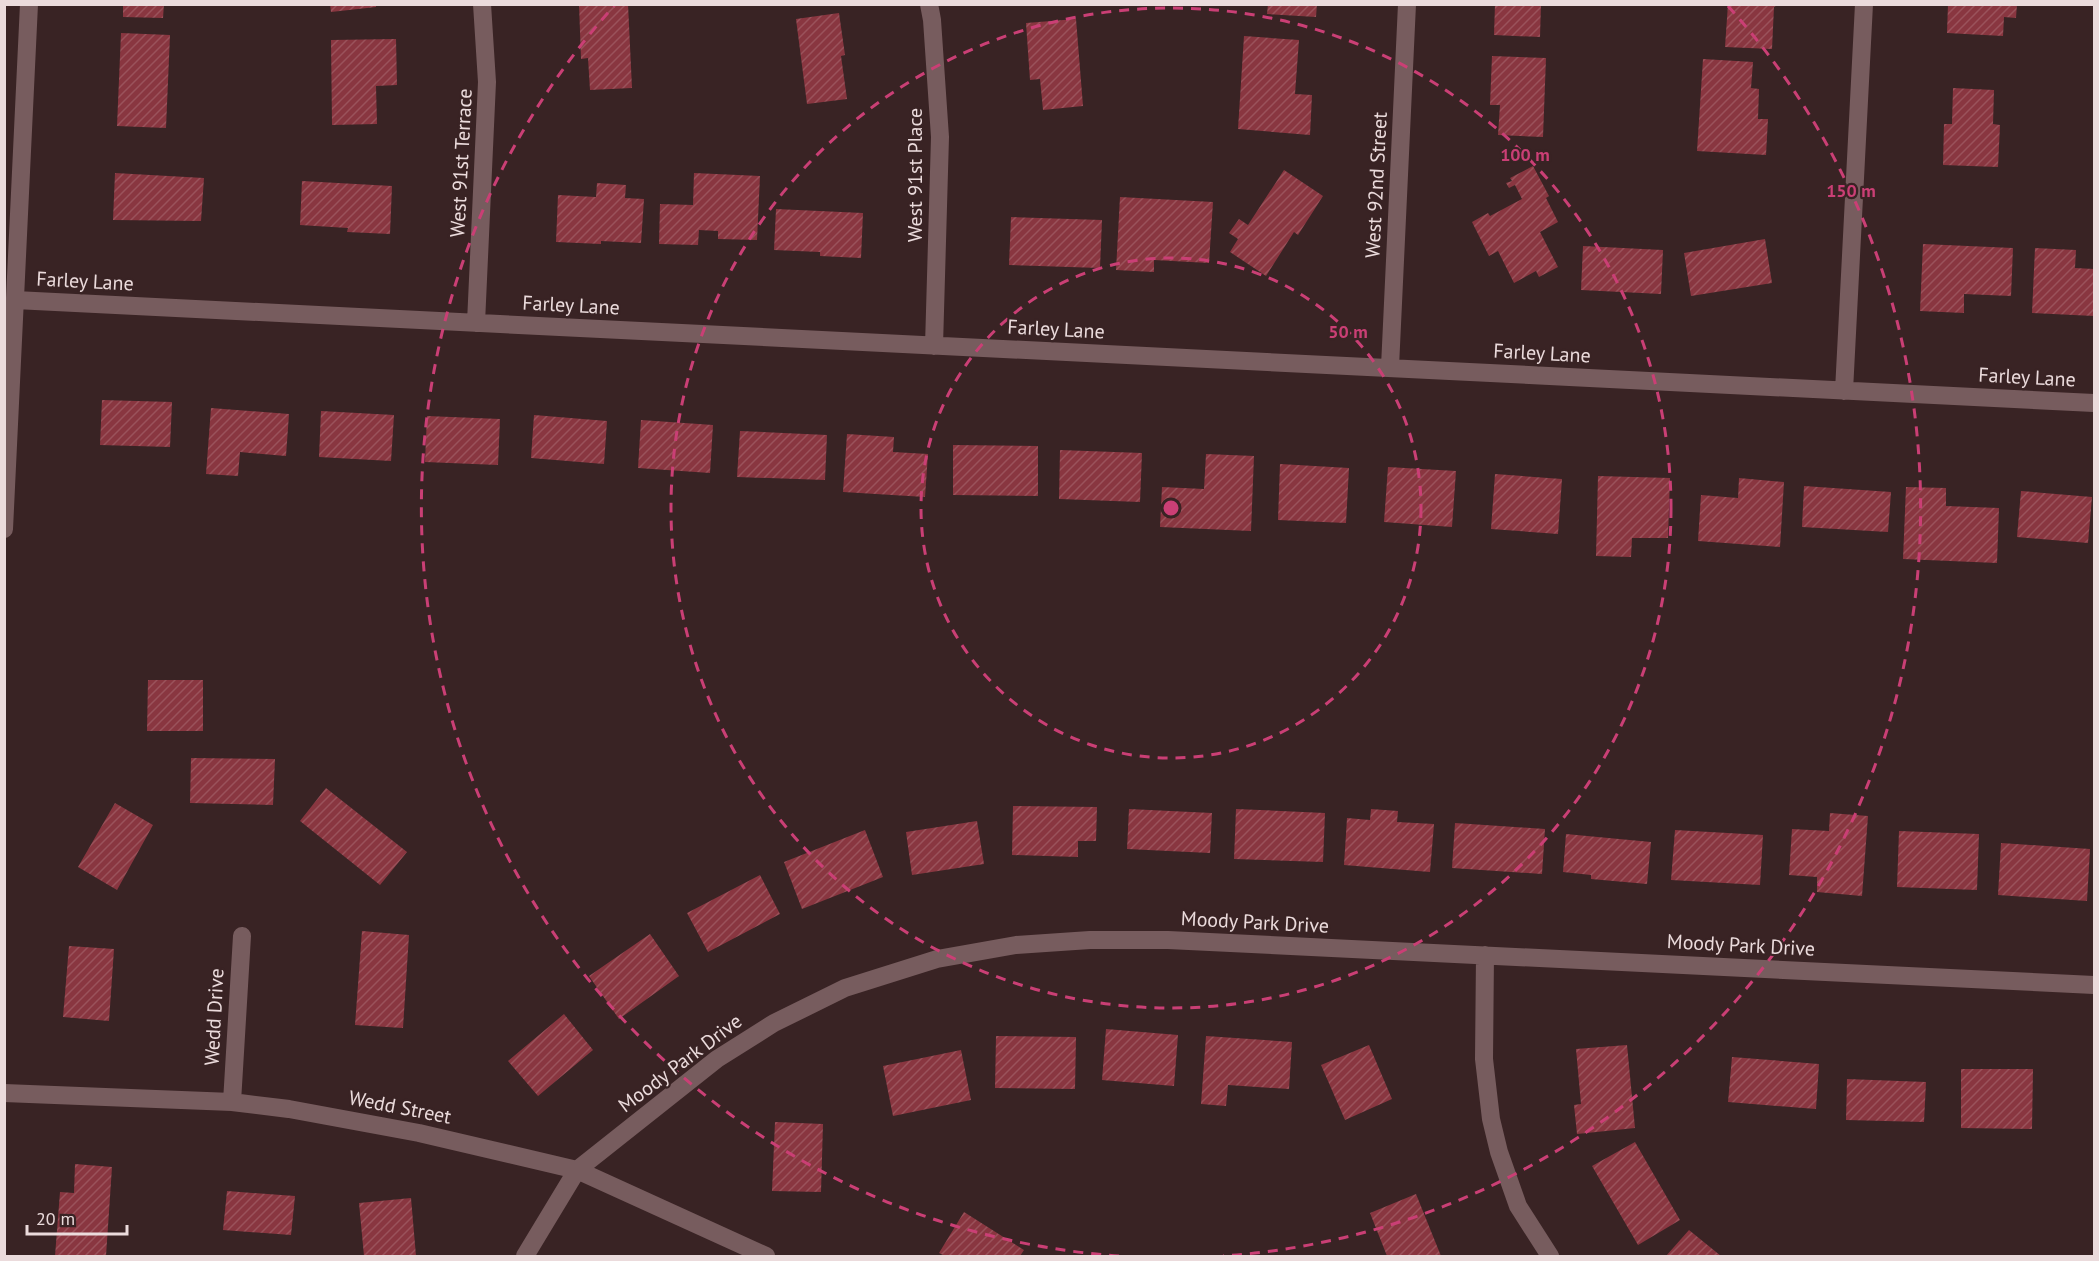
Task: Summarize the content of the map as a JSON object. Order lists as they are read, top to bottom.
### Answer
{
  "streets": {
    "street": [
      "West 91st Terrace",
      "West 91st Place",
      "West 92nd Street",
      "Farley Lane",
      "Moody Park Drive",
      "Wedd Drive",
      "Wedd Street"
    ]
  },
  "crossings": [
    ["West 91st Terrace", "Farley Lane"],
    ["West 91st Place", "Farley Lane"],
    ["West 92nd Street", "Farley Lane"],
    ["Moody Park Drive", "Wedd Street"],
    ["Wedd Drive", "Wedd Street"]
  ],
  "scale_bar": "20 m",
  "rings": ["100 m", "150 m", "50 m"]
}
